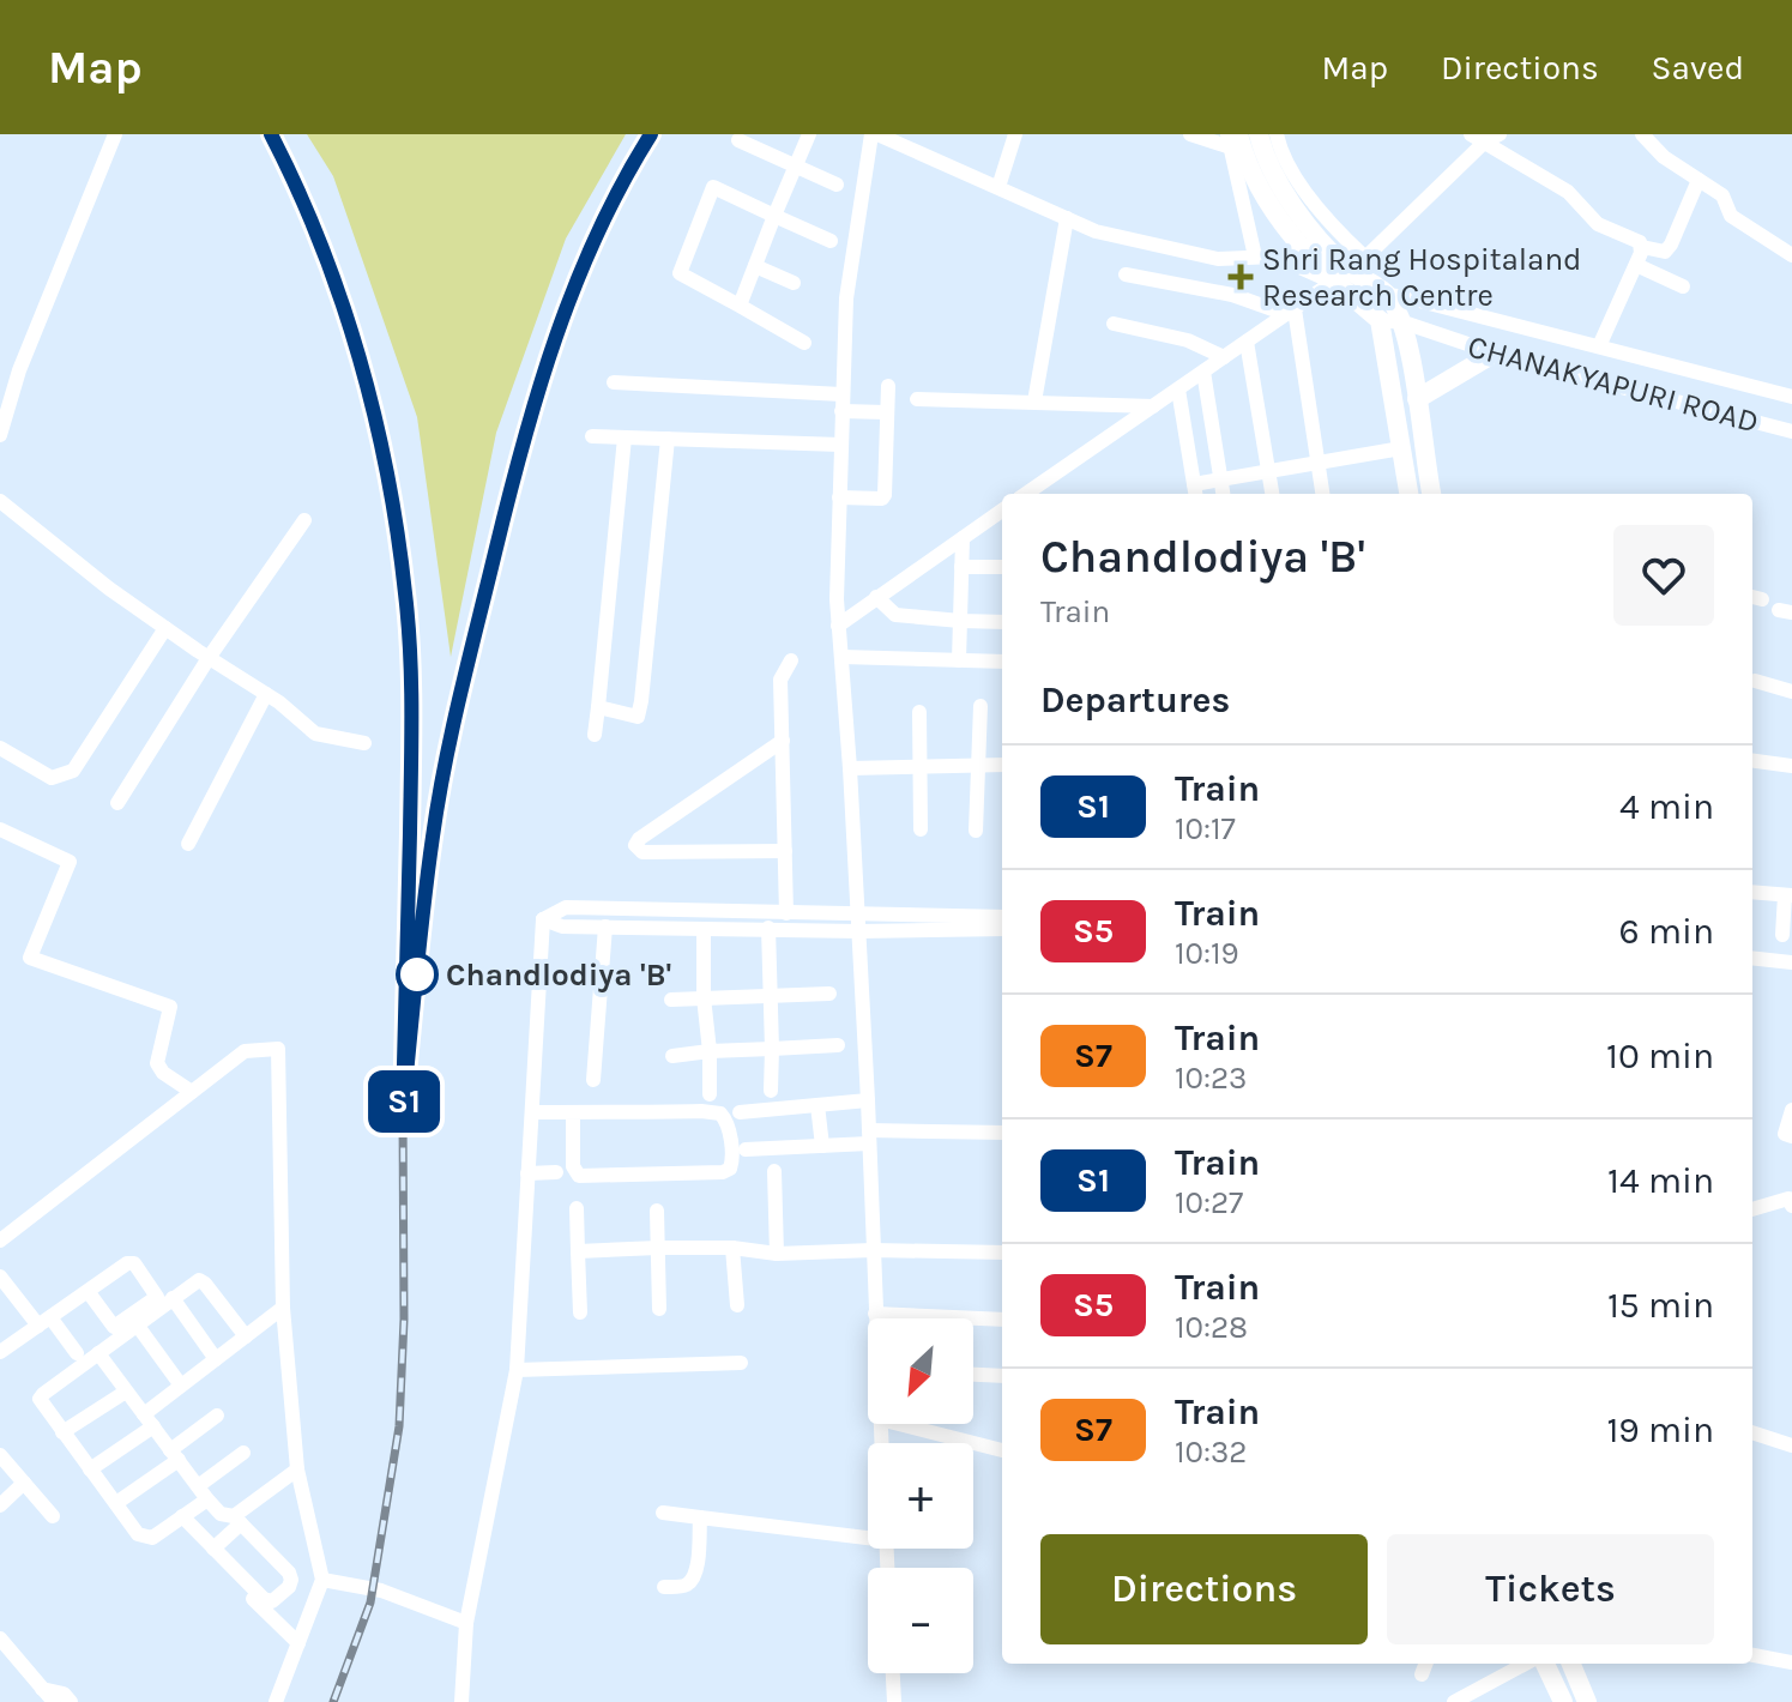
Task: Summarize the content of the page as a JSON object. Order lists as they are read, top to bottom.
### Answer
{
  "streets": {
    "street": ["CHANAKYAPURI ROAD"]
  },
  "places": {
    "health": ["Shri Rang Hospitaland Research Centre"],
    "other": ["Chandlodiya 'B'"]
  },
  "north": "bottom left",
  "page": {
    "header": "Map",
    "nav": ["Map", "Directions", "Saved"],
    "on_map": "S1",
    "heading": [
      ["Chandlodiya 'B'", "Train"],
      "Departures"
    ],
    "list": [
      {
        "mark": "S1",
        "name": "Train",
        "note": "10:17",
        "value": "4 min"
      },
      {
        "mark": "S5",
        "name": "Train",
        "note": "10:19",
        "value": "6 min"
      },
      {
        "mark": "S7",
        "name": "Train",
        "note": "10:23",
        "value": "10 min"
      },
      {
        "mark": "S1",
        "name": "Train",
        "note": "10:27",
        "value": "14 min"
      },
      {
        "mark": "S5",
        "name": "Train",
        "note": "10:28",
        "value": "15 min"
      },
      {
        "mark": "S7",
        "name": "Train",
        "note": "10:32",
        "value": "19 min"
      }
    ],
    "map_buttons": ["+", "−"],
    "buttons": ["Directions", "Tickets"]
  }
}
